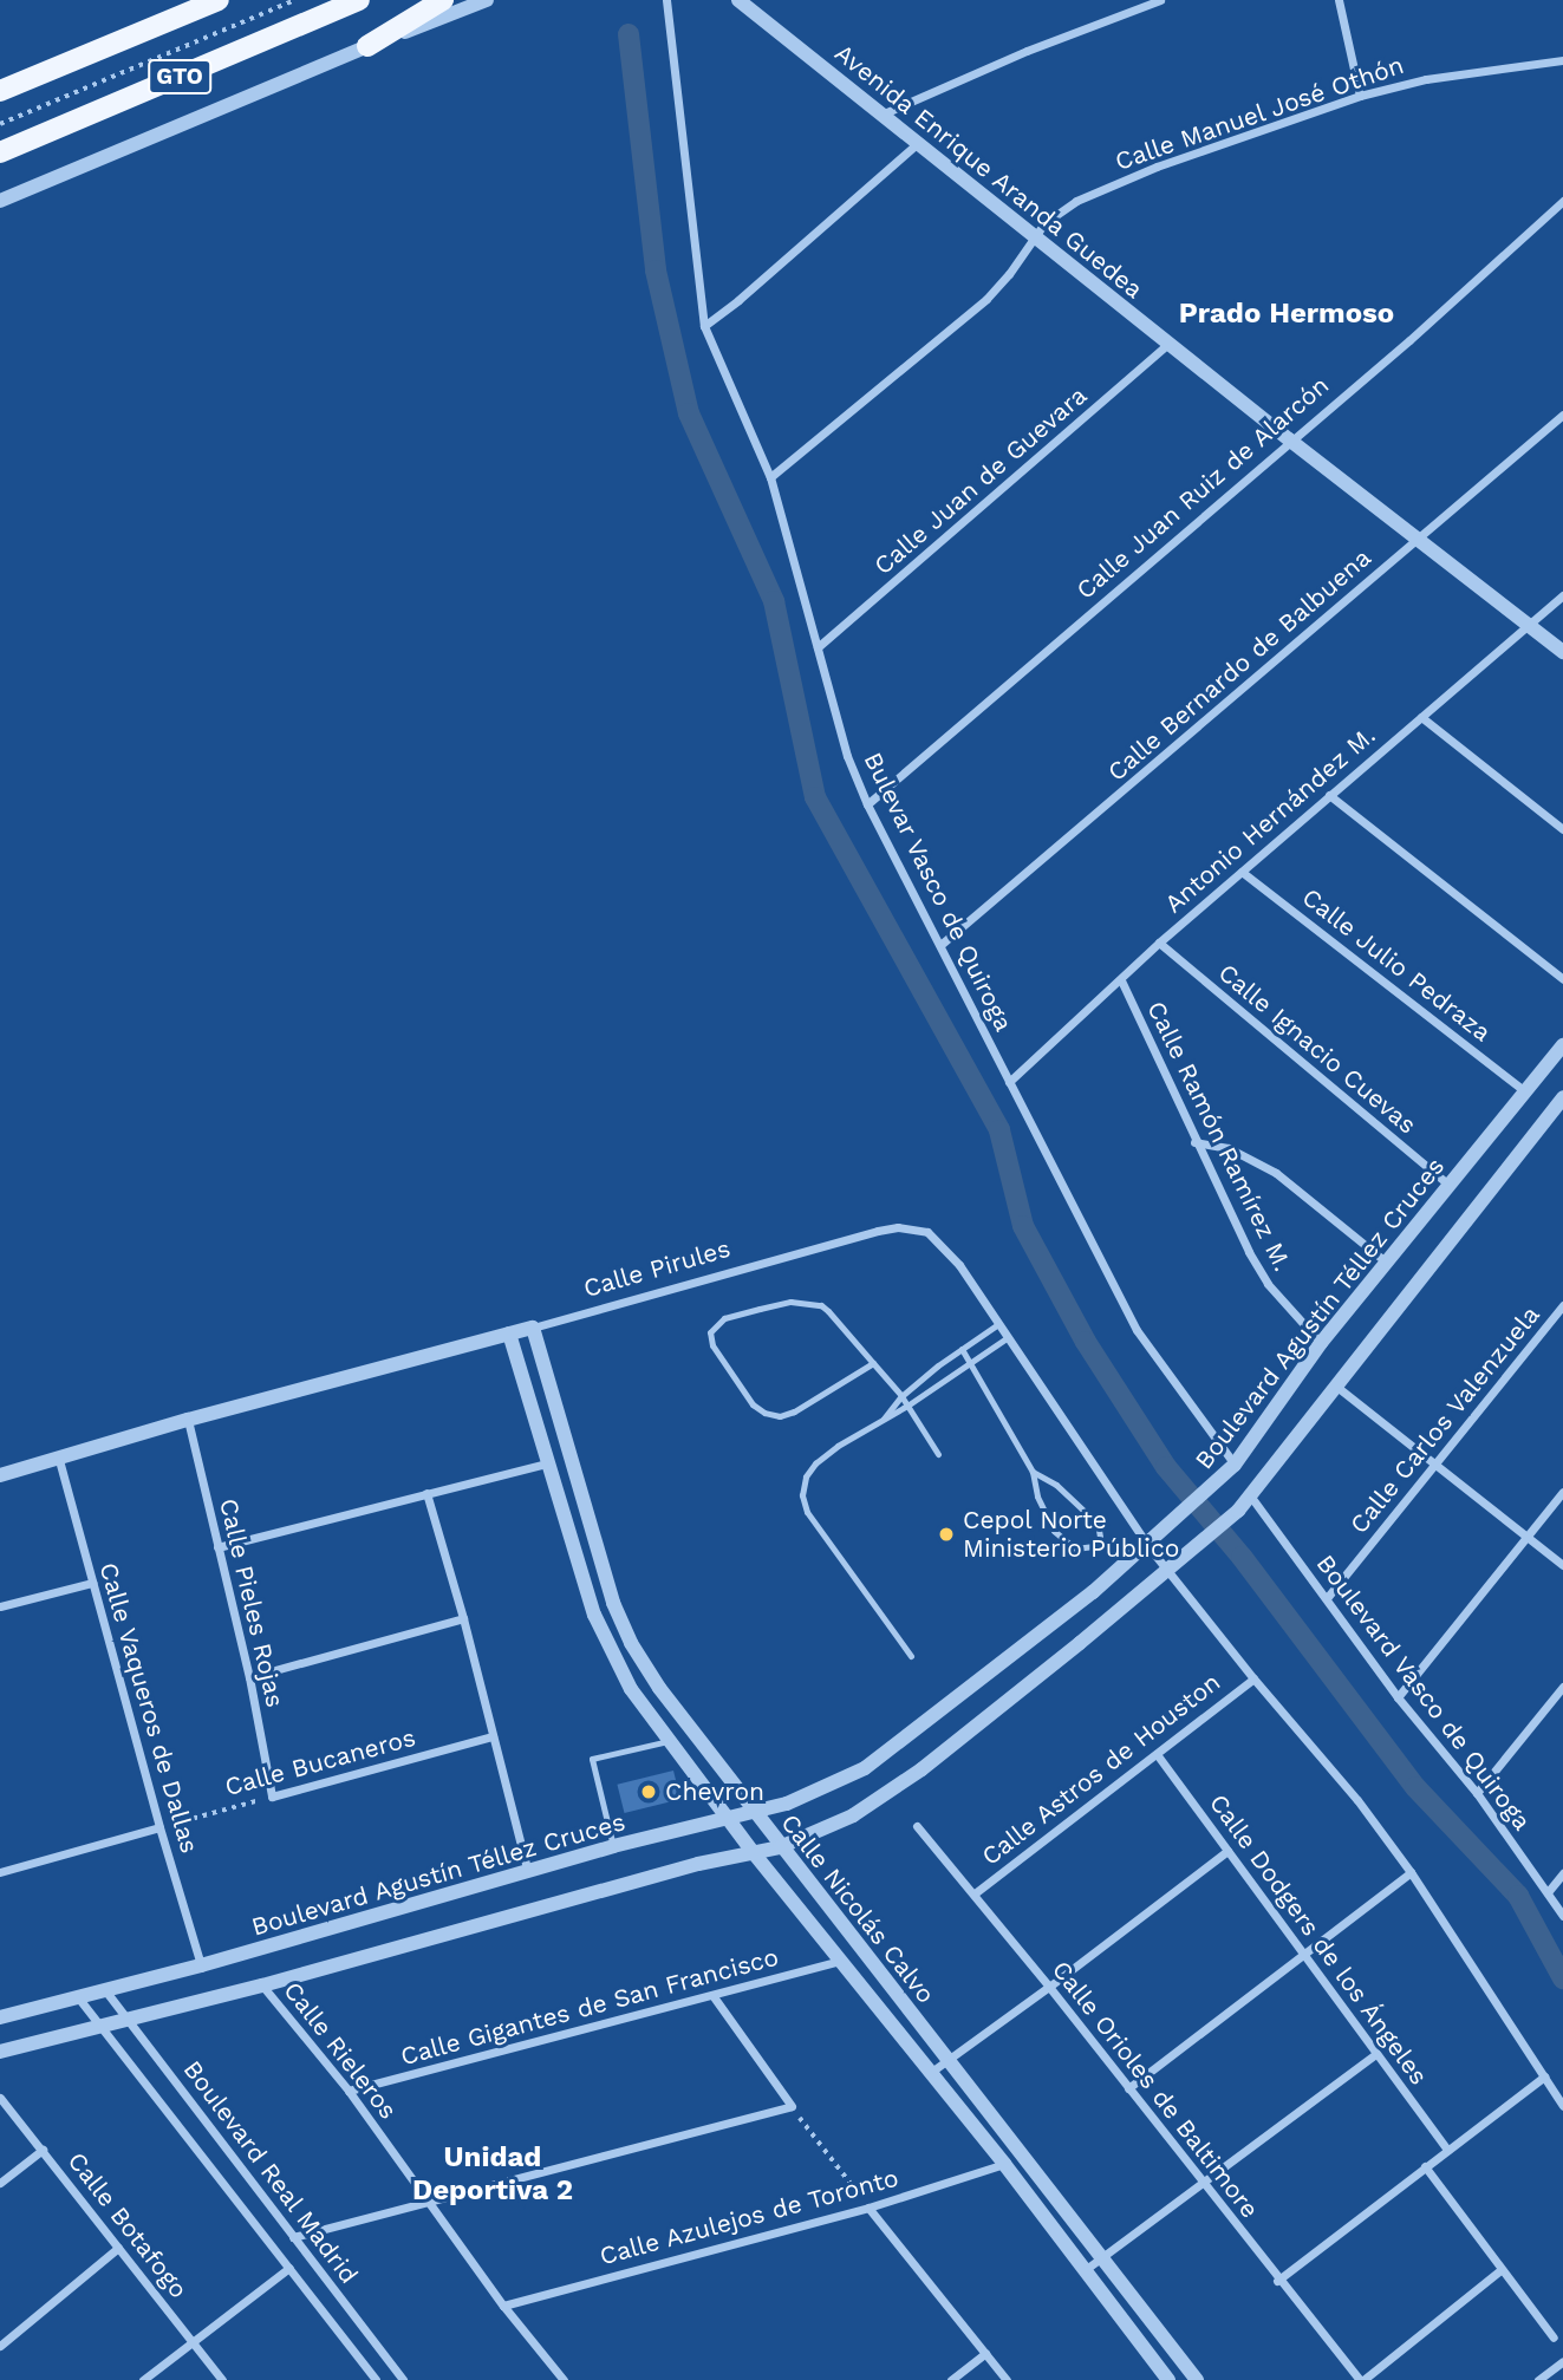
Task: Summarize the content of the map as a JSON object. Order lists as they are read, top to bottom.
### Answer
{
  "streets": {
    "main road": ["GTO"],
    "street": [
      "Calle Manuel José Othón",
      "Avenida Enrique Aranda Guedea",
      "Calle Juan de Guevara",
      "Calle Juan Ruiz de Alarcón",
      "Calle Bernardo de Balbuena",
      "Antonio Hernández M.",
      "Bulevar Vasco de Quiroga",
      "Calle Julio Pedraza",
      "Calle Ignacio Cuevas",
      "Calle Ramón Ramírez M.",
      "Calle Pirules",
      "Boulevard Agustín Téllez Cruces",
      "Calle Carlos Valenzuela",
      "Calle Pieles Rojas",
      "Boulevard Vasco de Quiroga",
      "Calle Vaqueros de Dallas",
      "Calle Bucaneros",
      "Calle Astros de Houston",
      "Calle Nicolás Calvo",
      "Calle Dodgers de los Ángeles",
      "Calle Gigantes de San Francisco",
      "Calle Rieleros",
      "Calle Orioles de Baltimore",
      "Boulevard Real Madrid",
      "Calle Azulejos de Toronto",
      "Calle Botafogo"
    ]
  },
  "crossings": [
    ["Calle Manuel José Othón", "Avenida Enrique Aranda Guedea"],
    ["Calle Manuel José Othón", "Bulevar Vasco de Quiroga"],
    ["Avenida Enrique Aranda Guedea", "Calle Juan de Guevara"],
    ["Avenida Enrique Aranda Guedea", "Calle Juan Ruiz de Alarcón"],
    ["Avenida Enrique Aranda Guedea", "Calle Bernardo de Balbuena"],
    ["Avenida Enrique Aranda Guedea", "Antonio Hernández M."],
    ["Calle Juan de Guevara", "Bulevar Vasco de Quiroga"],
    ["Calle Juan Ruiz de Alarcón", "Bulevar Vasco de Quiroga"],
    ["Calle Bernardo de Balbuena", "Bulevar Vasco de Quiroga"],
    ["Antonio Hernández M.", "Bulevar Vasco de Quiroga"],
    ["Antonio Hernández M.", "Calle Julio Pedraza"],
    ["Antonio Hernández M.", "Calle Ignacio Cuevas"],
    ["Antonio Hernández M.", "Calle Ramón Ramírez M."],
    ["Bulevar Vasco de Quiroga", "Boulevard Agustín Téllez Cruces"],
    ["Calle Julio Pedraza", "Boulevard Agustín Téllez Cruces"],
    ["Calle Ignacio Cuevas", "Boulevard Agustín Téllez Cruces"],
    ["Calle Ramón Ramírez M.", "Boulevard Agustín Téllez Cruces"],
    ["Calle Pirules", "Boulevard Agustín Téllez Cruces"],
    ["Calle Pirules", "Calle Pieles Rojas"],
    ["Calle Pirules", "Calle Vaqueros de Dallas"],
    ["Calle Pirules", "Calle Astros de Houston"],
    ["Calle Pirules", "Calle Nicolás Calvo"],
    ["Boulevard Agustín Téllez Cruces", "Calle Vaqueros de Dallas"],
    ["Boulevard Agustín Téllez Cruces", "Calle Nicolás Calvo"],
    ["Boulevard Agustín Téllez Cruces", "Boulevard Real Madrid"],
    ["Calle Carlos Valenzuela", "Boulevard Vasco de Quiroga"],
    ["Calle Pieles Rojas", "Calle Bucaneros"],
    ["Calle Vaqueros de Dallas", "Calle Bucaneros"],
    ["Calle Astros de Houston", "Calle Dodgers de los Ángeles"],
    ["Calle Astros de Houston", "Calle Orioles de Baltimore"],
    ["Calle Nicolás Calvo", "Calle Gigantes de San Francisco"],
    ["Calle Nicolás Calvo", "Calle Azulejos de Toronto"],
    ["Calle Gigantes de San Francisco", "Calle Rieleros"],
    ["Calle Rieleros", "Calle Azulejos de Toronto"]
  ],
  "districts": ["Prado Hermoso", "Unidad Deportiva 2"],
  "places": ["Cepol Norte Ministerio Público", "Chevron"]
}
